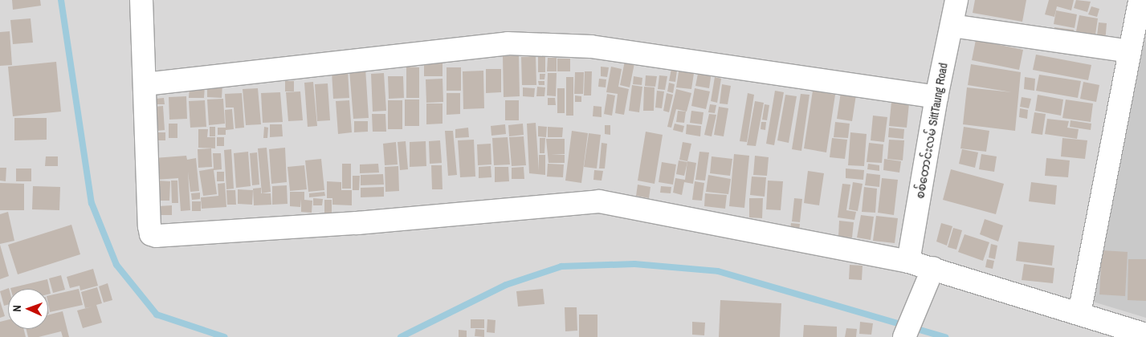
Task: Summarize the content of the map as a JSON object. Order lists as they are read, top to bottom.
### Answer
{
  "streets": {
    "street": ["စစ်တောင်းလမ် SittTaung Road"]
  },
  "north": "left"
}
